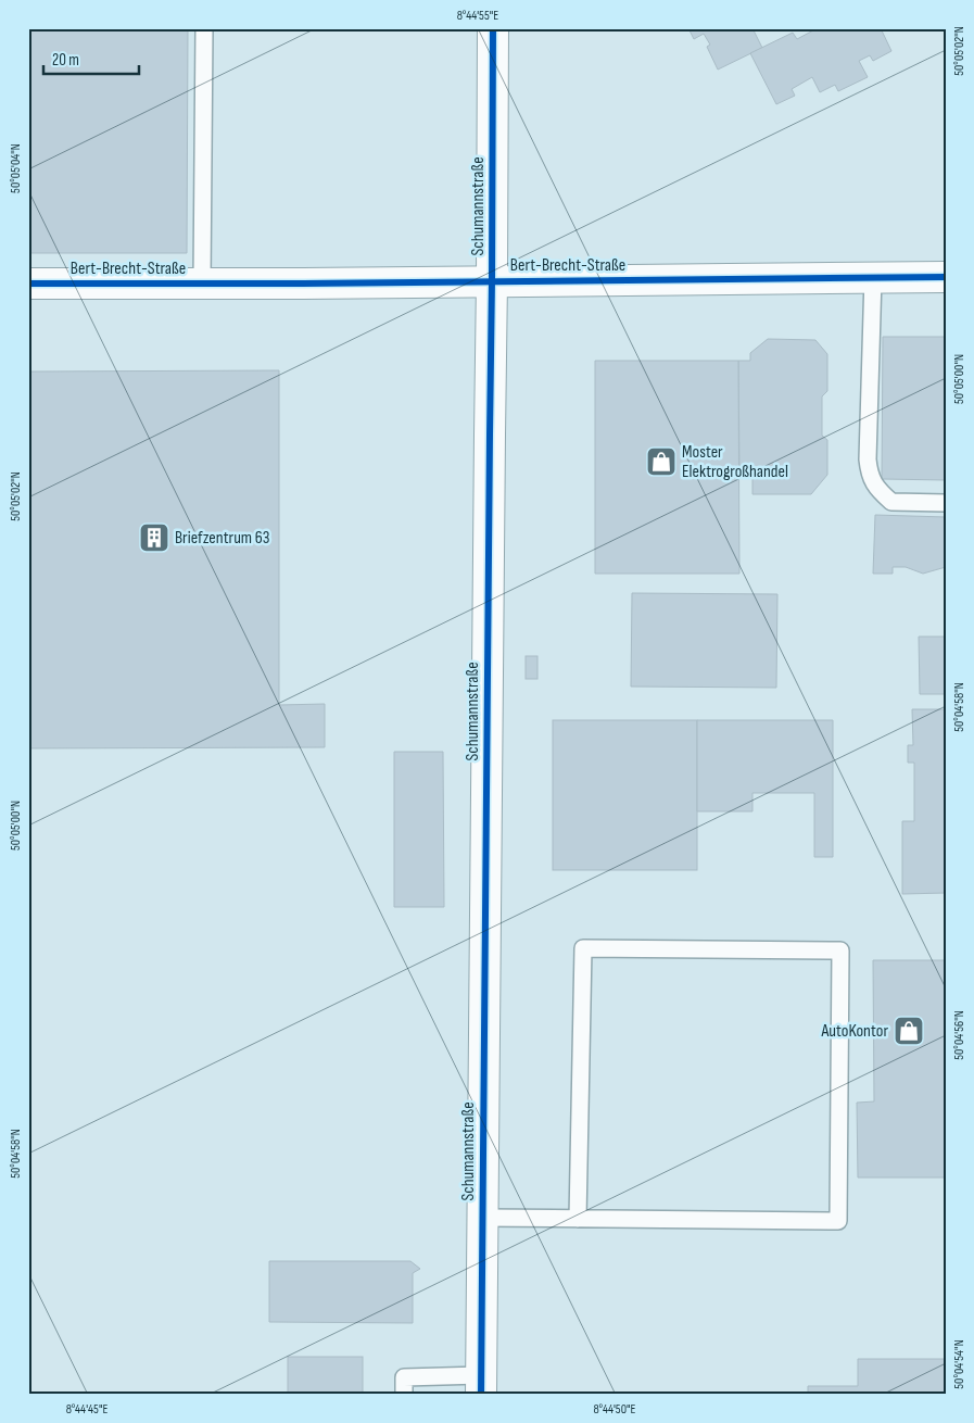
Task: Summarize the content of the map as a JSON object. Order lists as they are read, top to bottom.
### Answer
{
  "streets": {
    "street": ["Schumannstraße", "Bert-Brecht-Straße"]
  },
  "crossings": [
    ["Schumannstraße", "Bert-Brecht-Straße"]
  ],
  "places": {
    "shop": ["Moster Elektrogroßhandel", "AutoKontor"],
    "building": ["Briefzentrum 63"]
  },
  "scale_bar": "20 m",
  "coordinates": [
    "8°44'55\"E",
    "50°05'02\"N",
    "50°05'04\"N",
    "50°05'00\"N",
    "50°04'58\"N",
    "50°04'56\"N",
    "50°04'54\"N",
    "8°44'45\"E",
    "8°44'50\"E"
  ]
}
